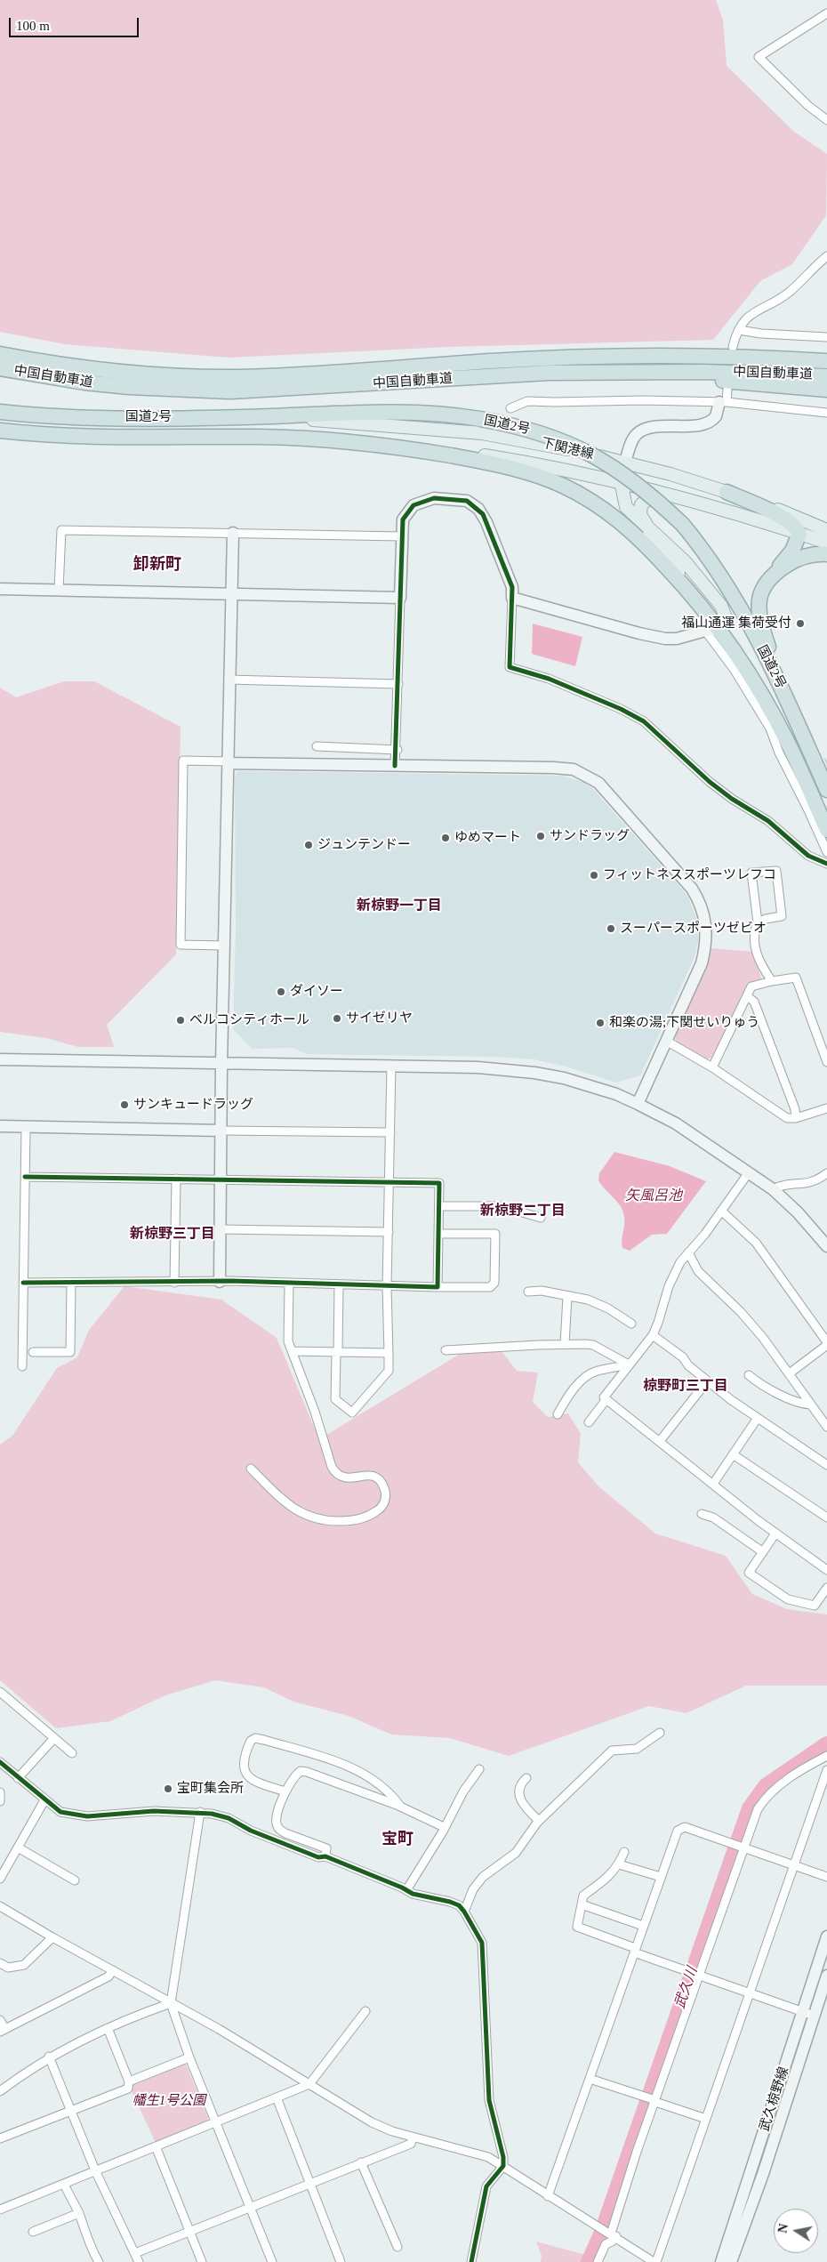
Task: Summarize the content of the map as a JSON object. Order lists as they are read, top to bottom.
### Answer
{
  "streets": {
    "highway": ["中国自動車道", "国道2号"],
    "main road": ["下関港線"],
    "street": ["武久椋野線"]
  },
  "crossings": [
    ["国道2号", "下関港線"]
  ],
  "districts": [
    "卸新町",
    "新椋野一丁目",
    "新椋野二丁目",
    "新椋野三丁目",
    "椋野町三丁目",
    "宝町"
  ],
  "water": ["矢風呂池", "武久川"],
  "parks": ["幡生1号公園"],
  "places": [
    "福山通運 集荷受付",
    "サンドラッグ",
    "ゆめマート",
    "ジュンテンドー",
    "フィットネススポーツレフコ",
    "スーパースポーツゼビオ",
    "ダイソー",
    "サイゼリヤ",
    "ベルコシティホール",
    "和楽の湯;下関せいりゅう",
    "サンキュードラッグ",
    "宝町集会所"
  ],
  "scale_bar": "100 m",
  "north": "left"
}
